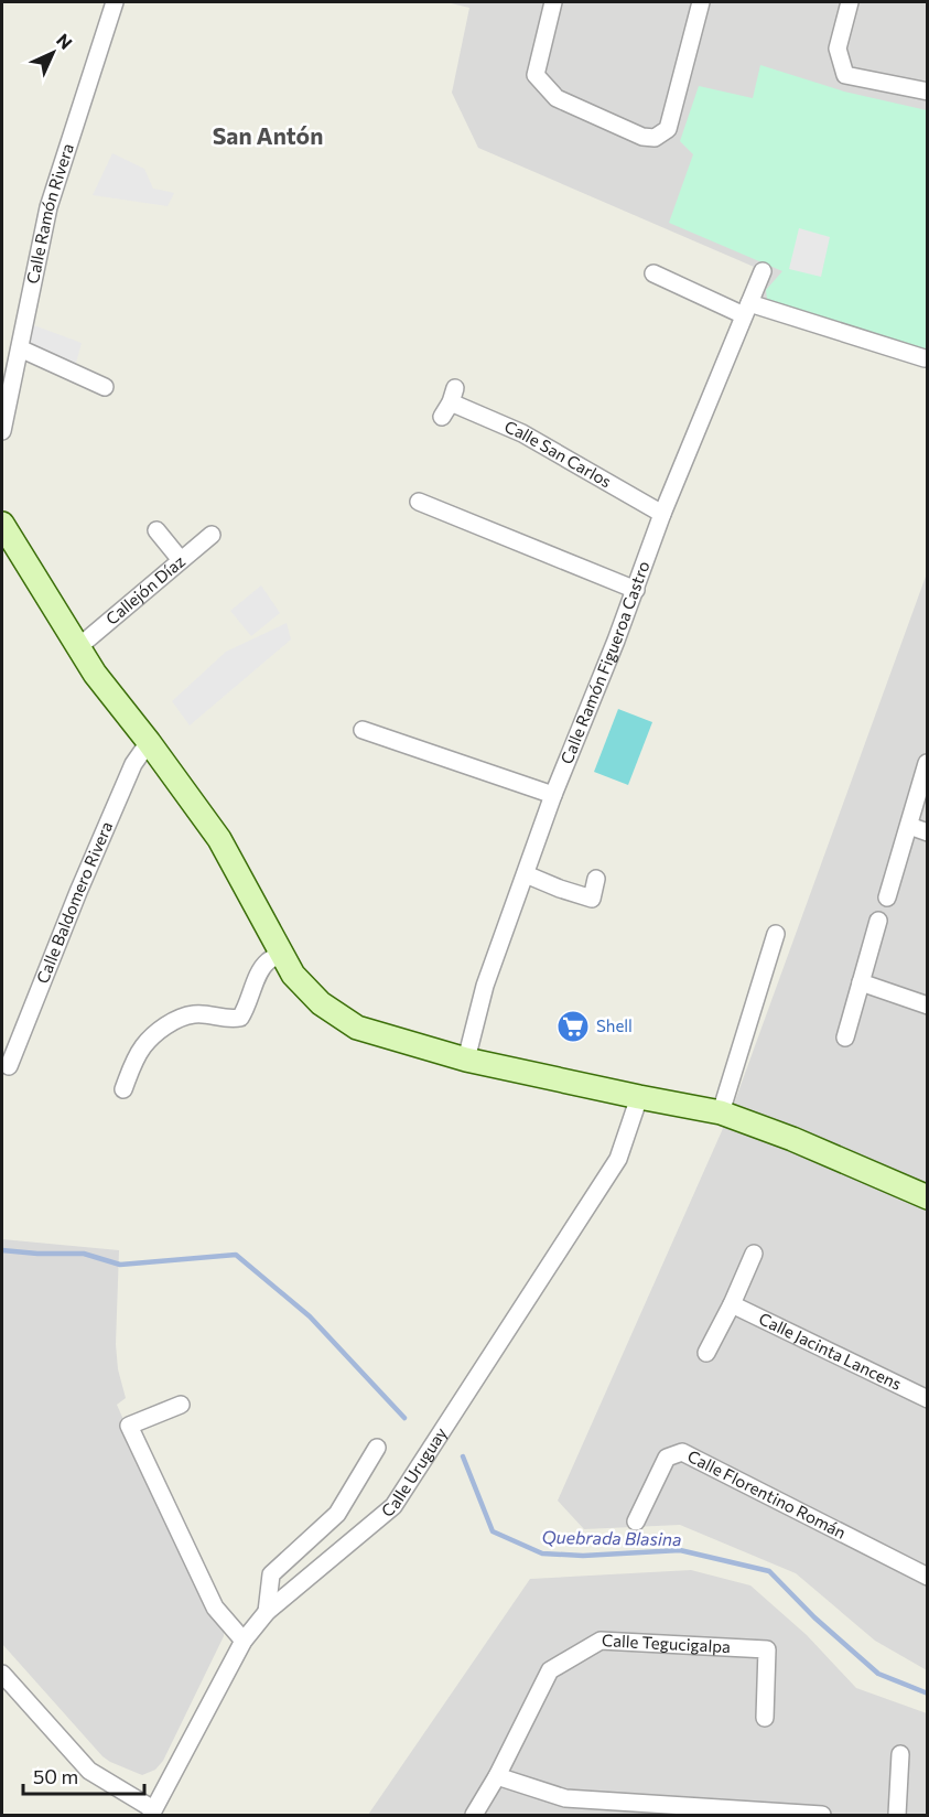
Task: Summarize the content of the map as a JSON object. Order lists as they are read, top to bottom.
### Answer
{
  "streets": {
    "street": [
      "Calle Ramón Rivera",
      "Calle San Carlos",
      "Callejón Díaz",
      "Calle Ramón Figueroa Castro",
      "Calle Baldomero Rivera",
      "Calle Jacinta Lancens",
      "Calle Uruguay",
      "Calle Florentino Román",
      "Calle Tegucigalpa"
    ]
  },
  "crossings": [
    ["Calle San Carlos", "Calle Ramón Figueroa Castro"]
  ],
  "districts": ["San Antón"],
  "water": ["Quebrada Blasina"],
  "places": {
    "supermarket": ["Shell"]
  },
  "scale_bar": "50 m",
  "north": "top right"
}
